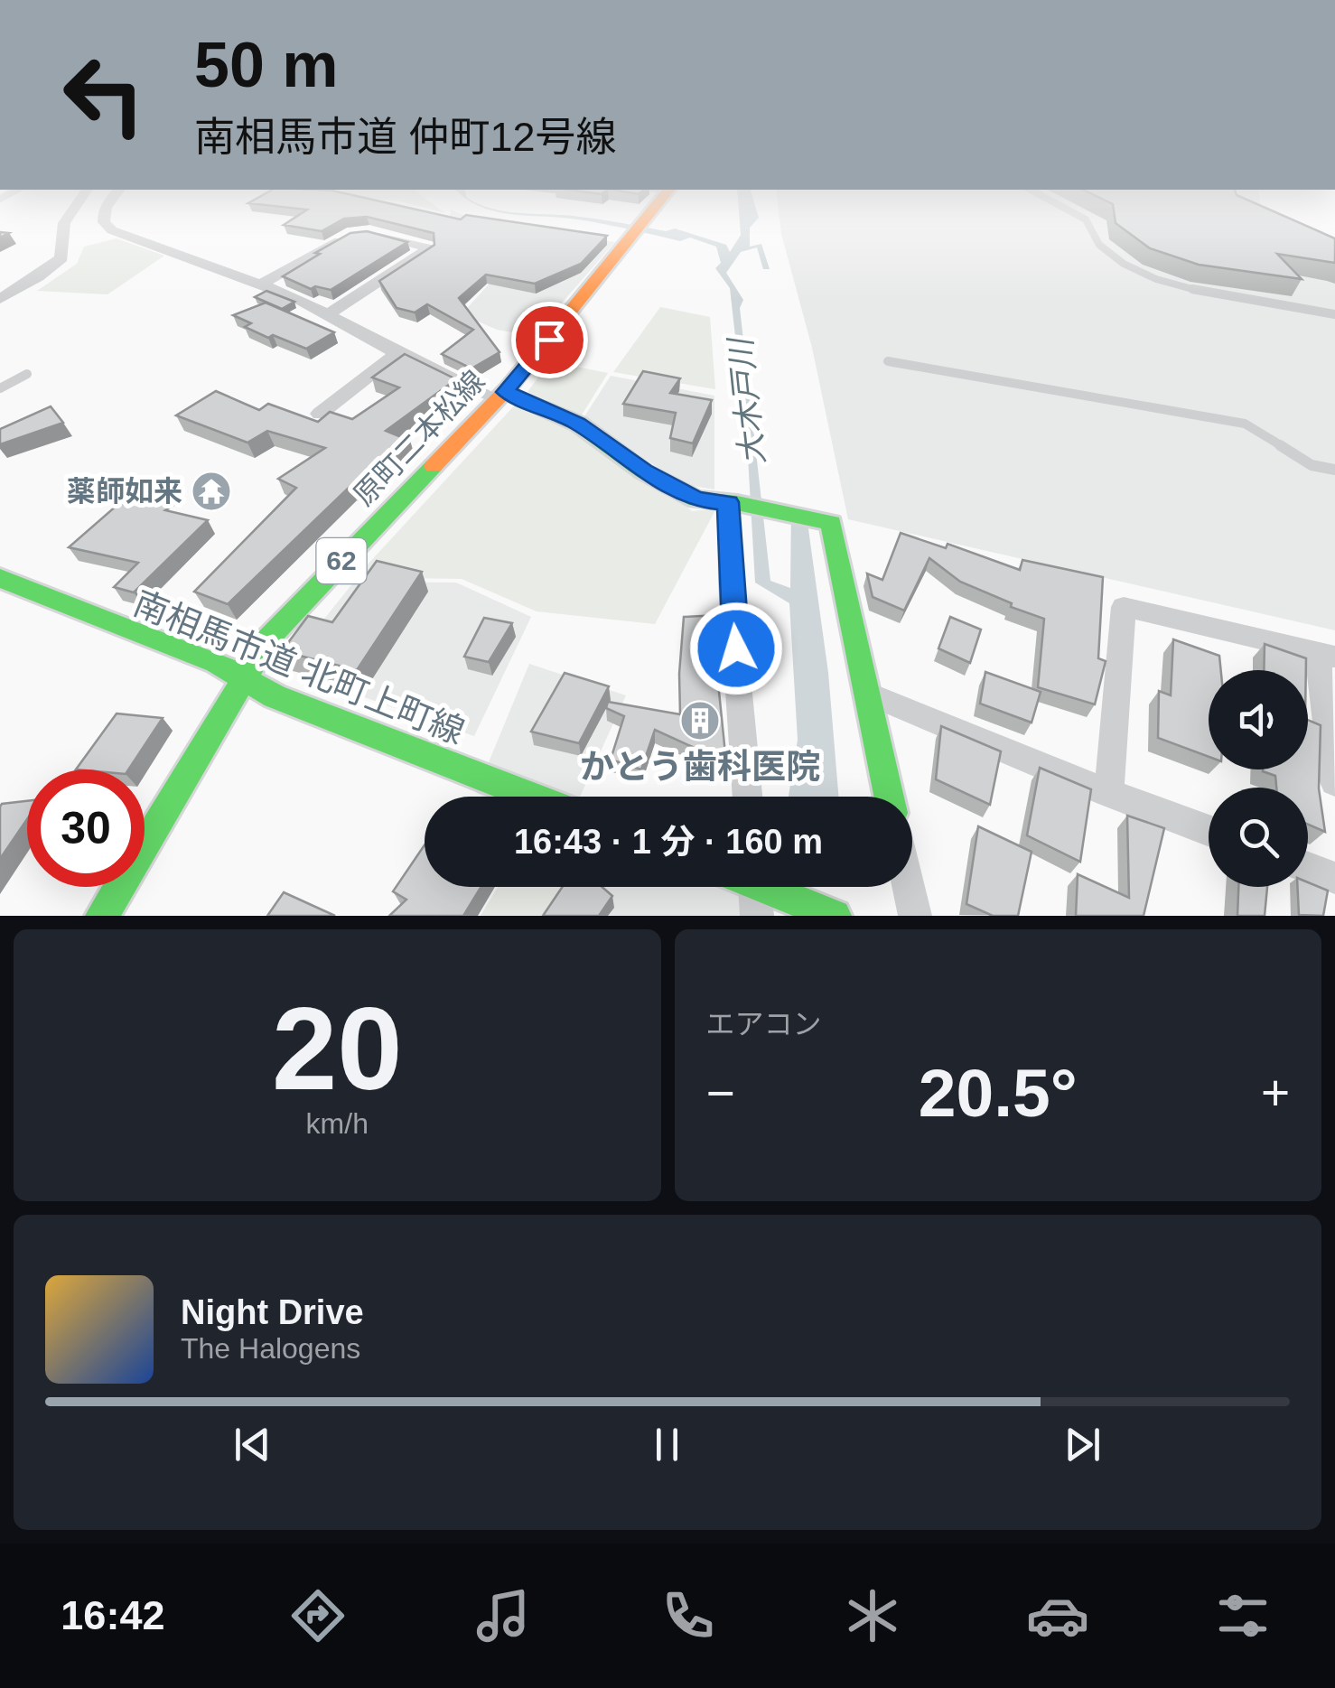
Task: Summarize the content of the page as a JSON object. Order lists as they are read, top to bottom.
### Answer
{
  "streets": {
    "street": ["原町二本松線", "62", "南相馬市道 北町上町線"]
  },
  "crossings": [
    ["原町二本松線", "南相馬市道 北町上町線"]
  ],
  "water": ["大木戸川"],
  "places": {
    "temple": ["薬師如来"],
    "building": ["かとう歯科医院"]
  },
  "page": {
    "turn": ["50 m", "南相馬市道 仲町12号線"],
    "limit": "30",
    "trip": "16:43 · 1 分 · 160 m",
    "tile": [
      ["20", "km/h"],
      "エアコン"
    ],
    "heat": ["−", "20.5°", "+"],
    "song": ["Night Drive", "The Halogens"],
    "tabs": "16:42"
  }
}
